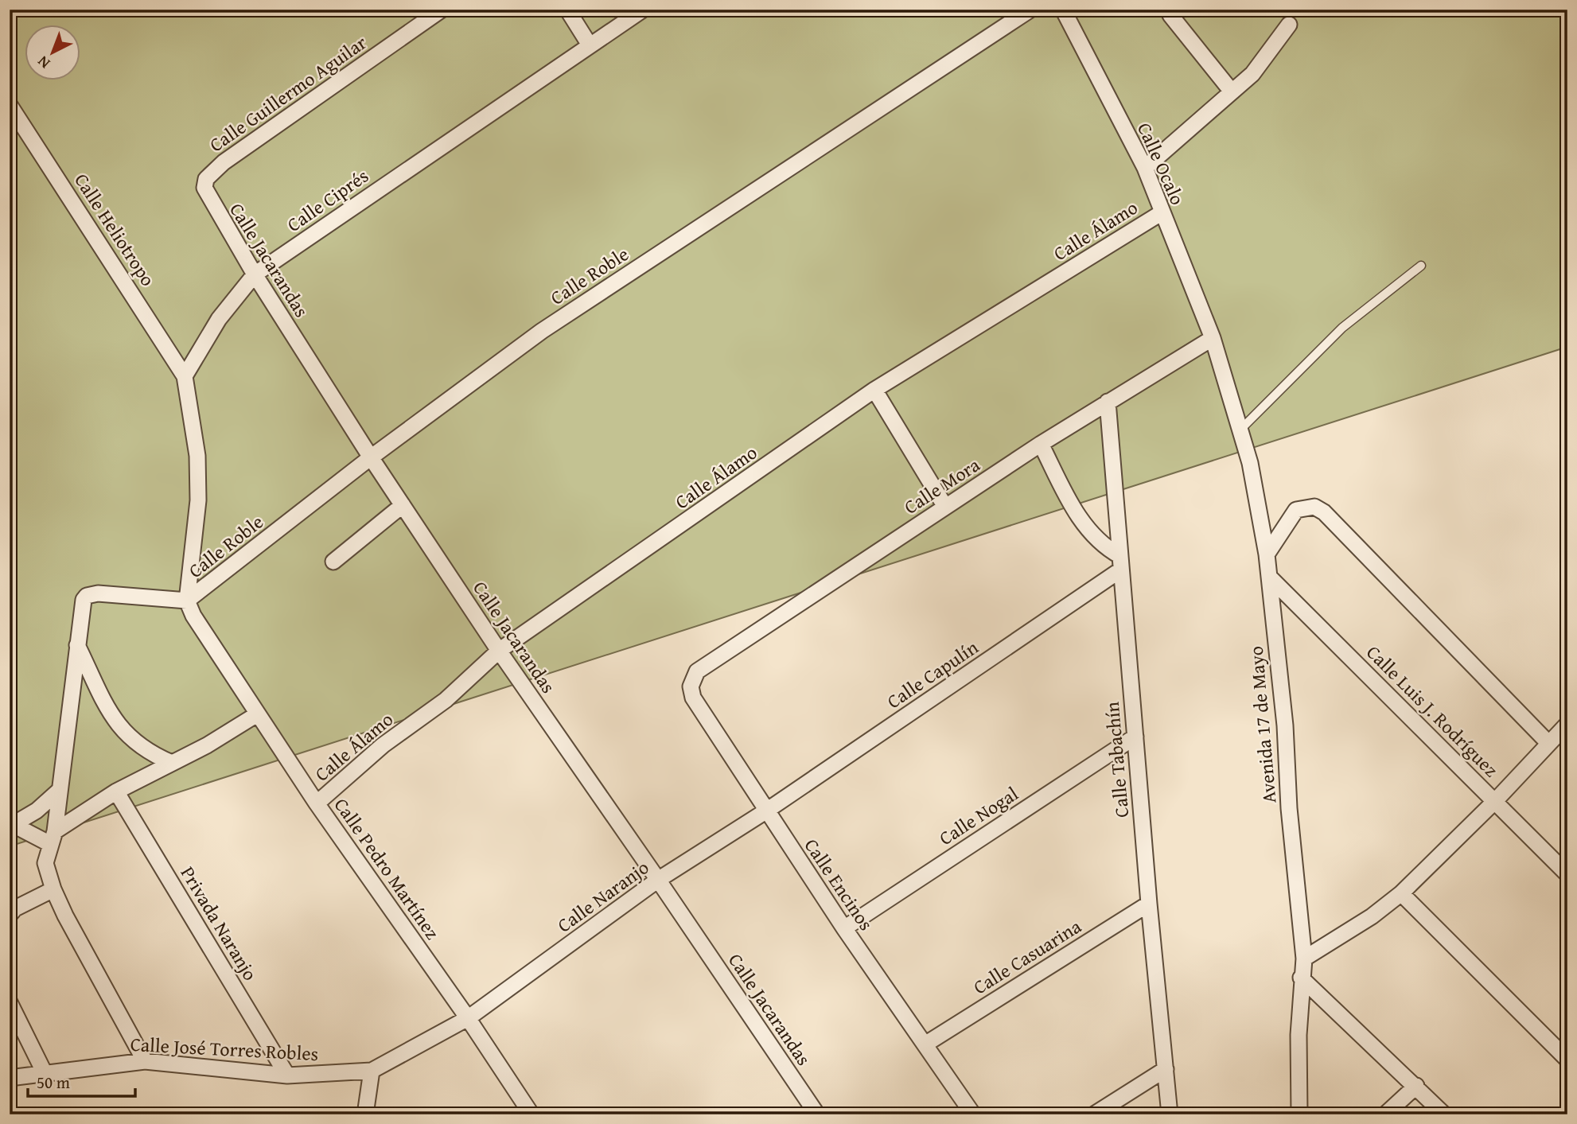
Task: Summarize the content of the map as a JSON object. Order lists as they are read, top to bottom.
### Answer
{
  "streets": {
    "street": [
      "Calle Guillermo Aguilar",
      "Calle Ocalo",
      "Calle Ciprés",
      "Calle Heliotropo",
      "Calle Álamo",
      "Calle Jacarandas",
      "Calle Roble",
      "Calle Mora",
      "Calle Capulín",
      "Calle Luis J. Rodríguez",
      "Avenida 17 de Mayo",
      "Calle Tabachín",
      "Calle Nogal",
      "Calle Pedro Martínez",
      "Calle Encinos",
      "Calle Naranjo",
      "Privada Naranjo",
      "Calle Casuarina",
      "Calle José Torres Robles"
    ]
  },
  "crossings": [
    ["Calle Guillermo Aguilar", "Calle Jacarandas"],
    ["Calle Ocalo", "Calle Álamo"],
    ["Calle Ocalo", "Calle Mora"],
    ["Calle Ocalo", "Avenida 17 de Mayo"],
    ["Calle Ciprés", "Calle Heliotropo"],
    ["Calle Ciprés", "Calle Jacarandas"],
    ["Calle Álamo", "Calle Jacarandas"],
    ["Calle Álamo", "Calle Pedro Martínez"],
    ["Calle Jacarandas", "Calle Roble"],
    ["Calle Jacarandas", "Calle Naranjo"],
    ["Calle Roble", "Calle Pedro Martínez"],
    ["Calle Mora", "Avenida 17 de Mayo"],
    ["Calle Mora", "Calle Tabachín"],
    ["Calle Mora", "Calle Encinos"],
    ["Calle Capulín", "Calle Tabachín"],
    ["Calle Capulín", "Calle Encinos"],
    ["Calle Capulín", "Calle Naranjo"],
    ["Calle Luis J. Rodríguez", "Avenida 17 de Mayo"],
    ["Calle Tabachín", "Calle Nogal"],
    ["Calle Tabachín", "Calle Casuarina"],
    ["Calle Nogal", "Calle Encinos"],
    ["Calle Pedro Martínez", "Calle Naranjo"],
    ["Calle Encinos", "Calle Naranjo"],
    ["Calle Encinos", "Calle Casuarina"],
    ["Calle Naranjo", "Calle José Torres Robles"],
    ["Privada Naranjo", "Calle José Torres Robles"]
  ],
  "scale_bar": "50 m",
  "north": "bottom left"
}
